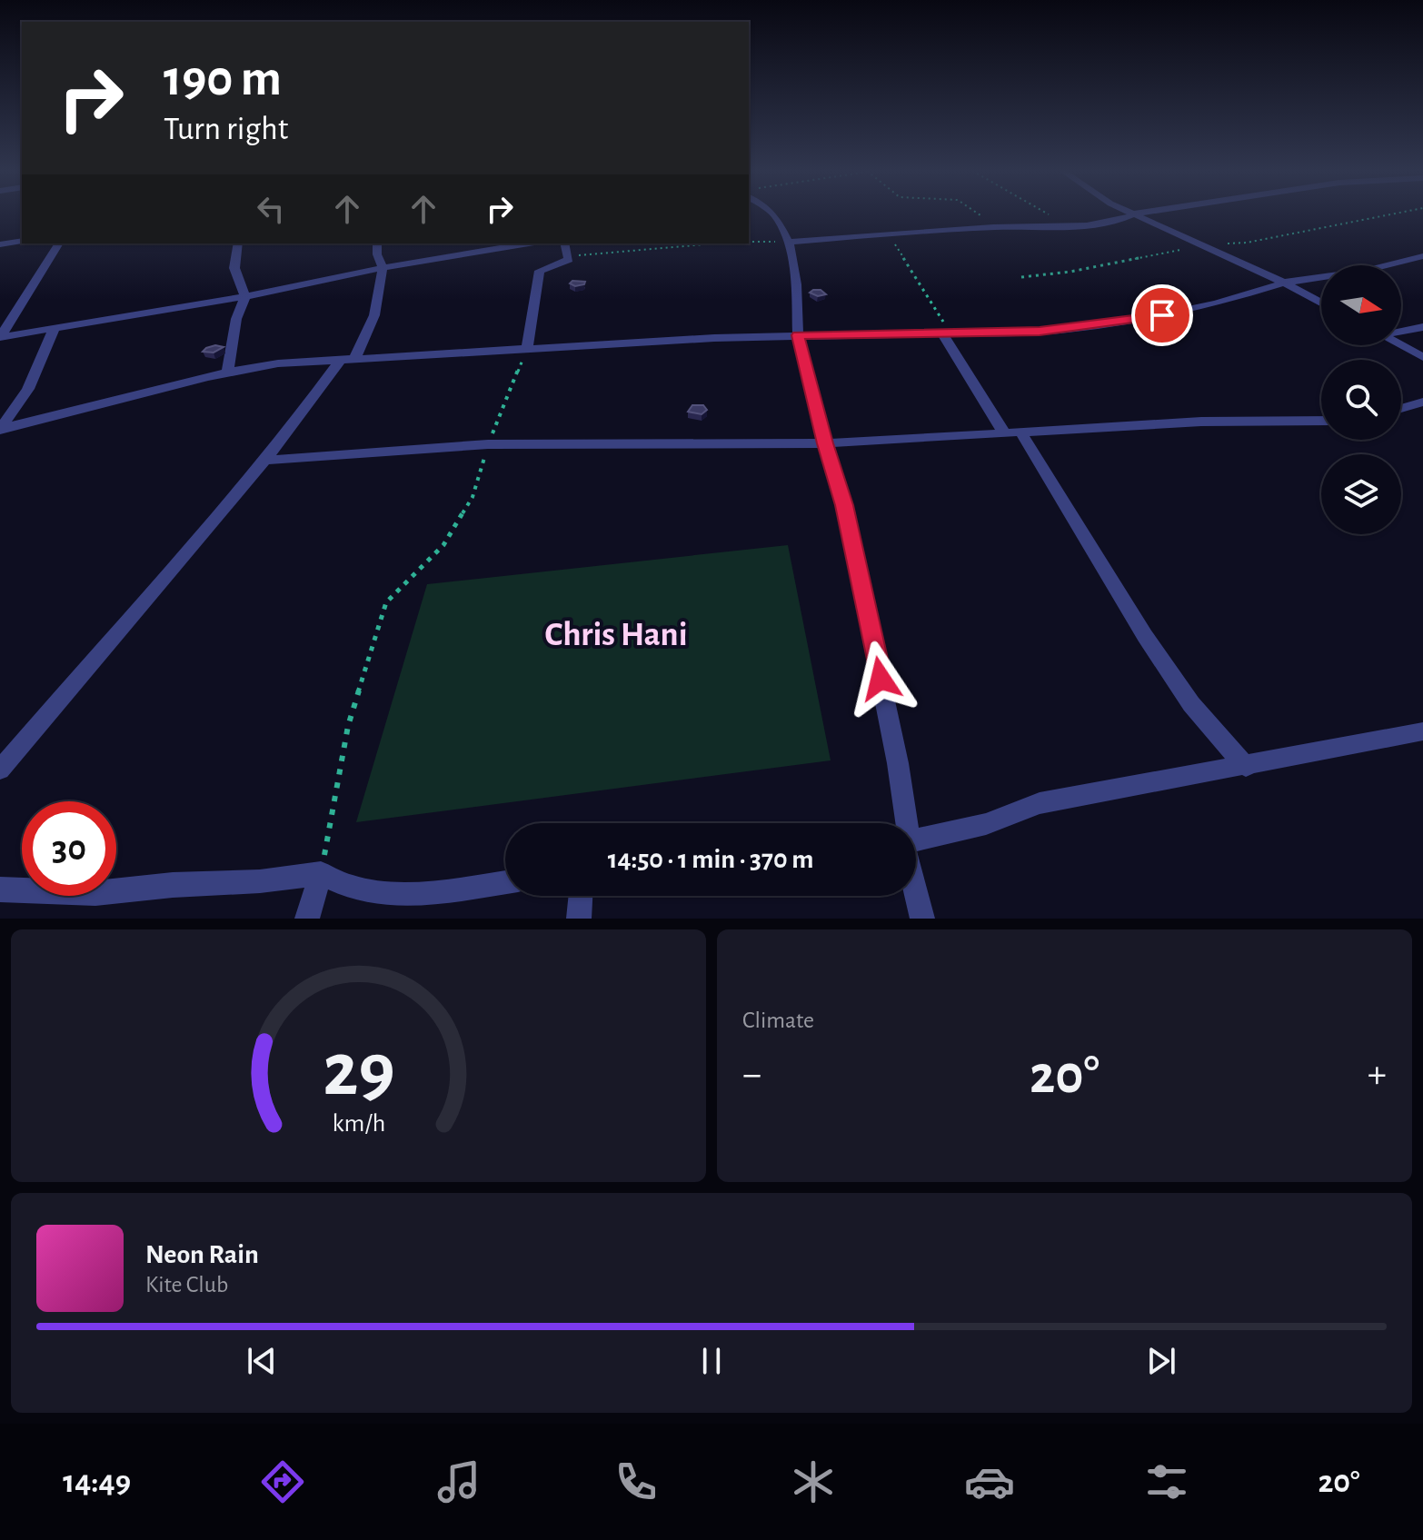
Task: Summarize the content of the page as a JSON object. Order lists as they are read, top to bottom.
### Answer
{
  "districts": ["Chris Hani"],
  "north": "right",
  "page": {
    "turn": ["190 m", "Turn right"],
    "limit": "30",
    "trip": "14:50 · 1 min · 370 m",
    "tile": "Climate",
    "heat": ["−", "20°", "+"],
    "song": ["Neon Rain", "Kite Club"],
    "tabs": ["14:49", "20°"],
    "gauge": ["29", "km/h"]
  }
}
